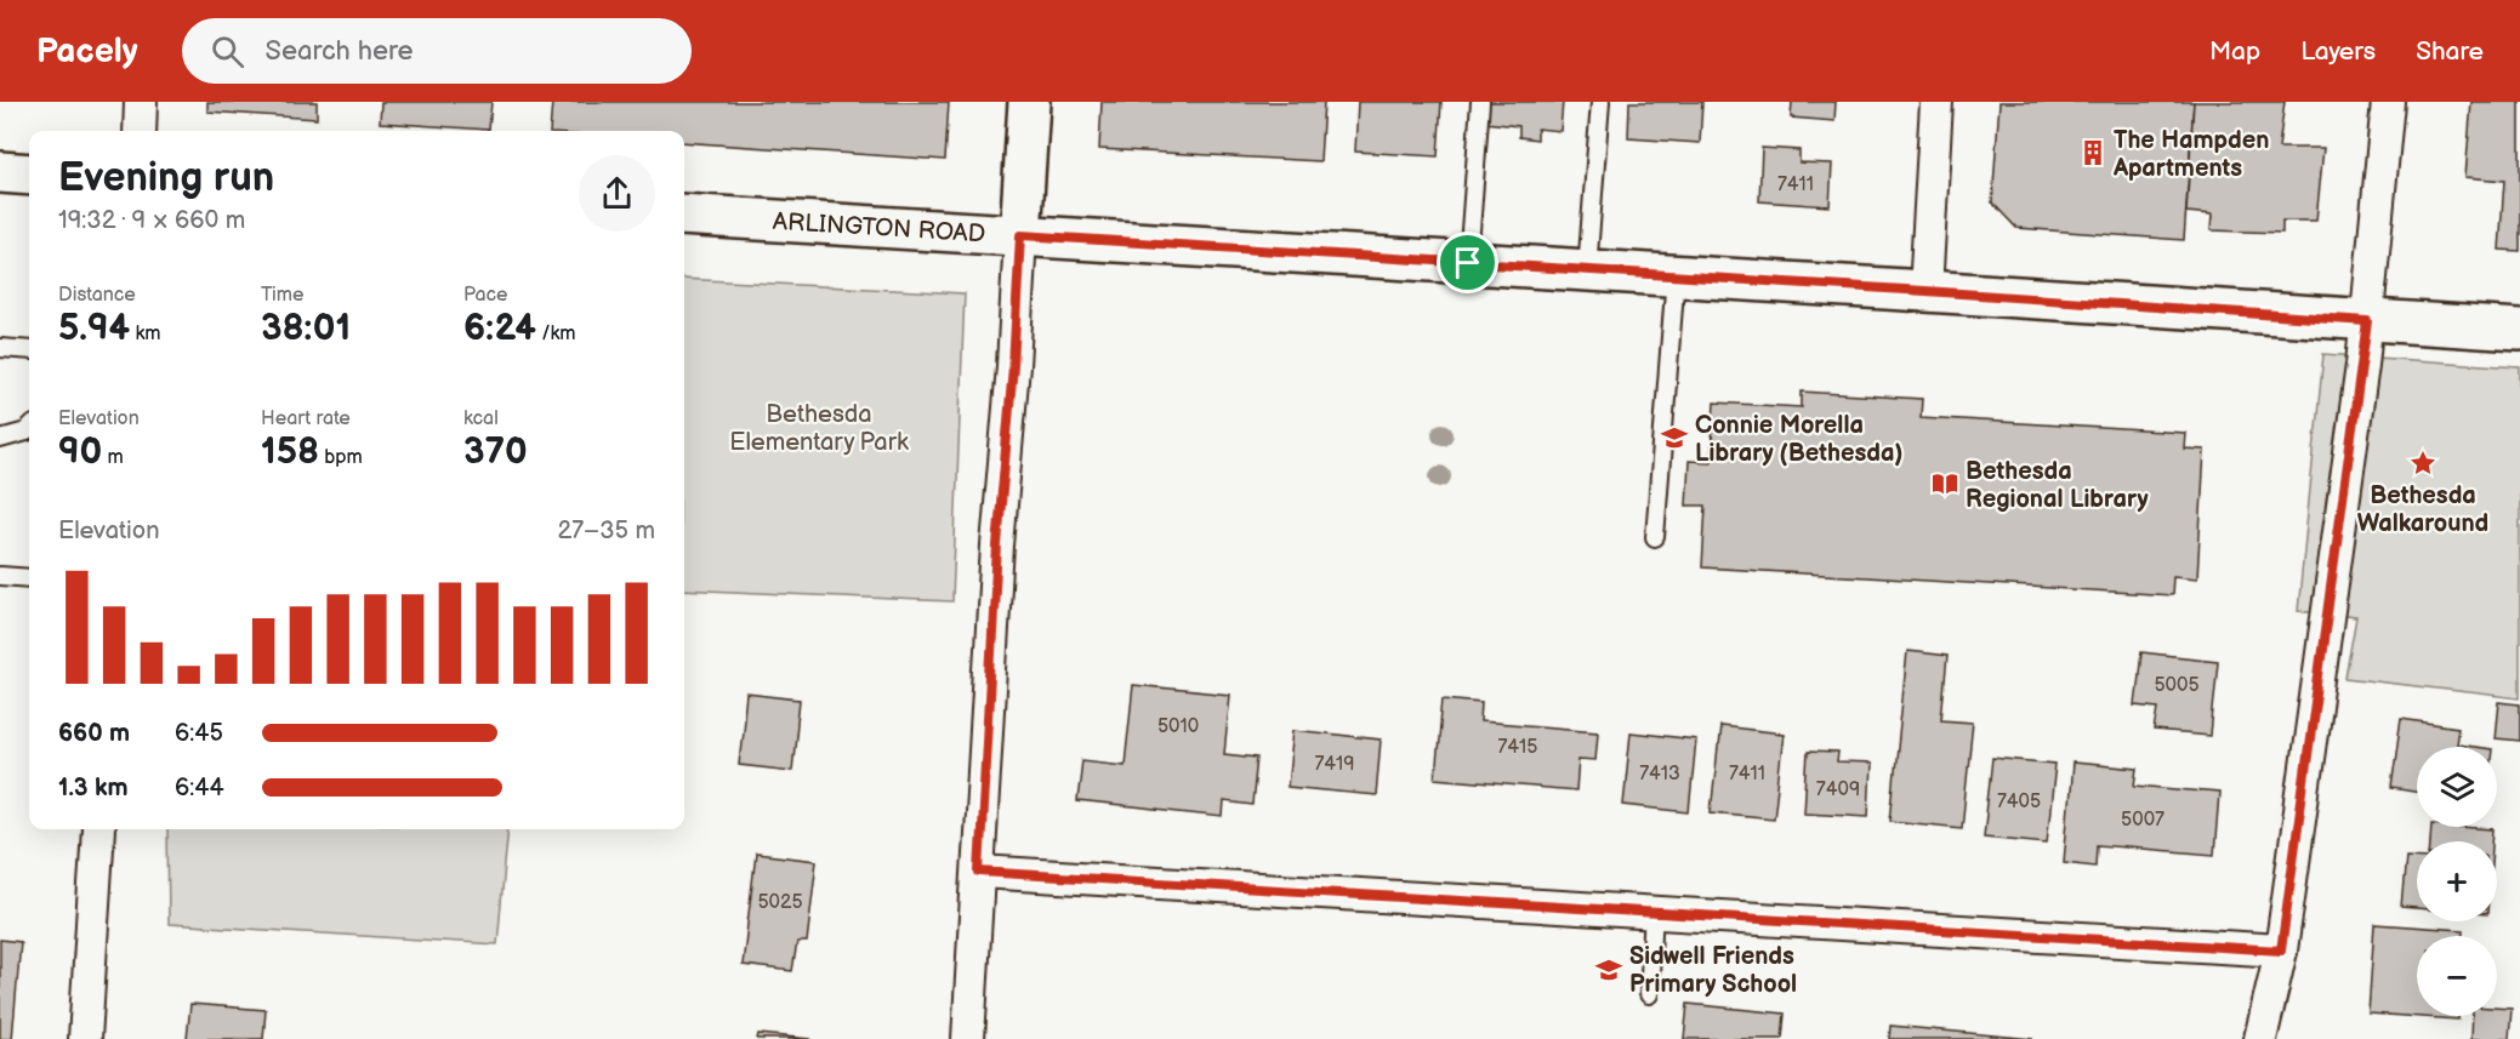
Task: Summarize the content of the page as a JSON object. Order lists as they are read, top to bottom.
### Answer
{
  "streets": {
    "main road": ["ARLINGTON ROAD"]
  },
  "parks": ["Bethesda Elementary Park"],
  "places": {
    "building": ["The Hampden Apartments"],
    "school or university": ["Connie Morella Library (Bethesda)", "Sidwell Friends Primary School"],
    "place": ["Bethesda Walkaround"],
    "library": ["Bethesda Regional Library"]
  },
  "house_numbers": [
    "7411",
    "5005",
    "5010",
    "7415",
    "7419",
    "7413",
    "7411",
    "7409",
    "7405",
    "5007",
    "5025"
  ],
  "page": {
    "header": "Pacely",
    "search": "Search here",
    "nav": ["Map", "Layers", "Share"],
    "heading": ["Evening run", "19:32 · 9 × 660 m"],
    "stats": [
      ["Distance", "5.94 km"],
      ["Time", "38:01"],
      ["Pace", "6:24 /km"],
      ["Elevation", "90 m"],
      ["Heart rate", "158 bpm"],
      ["kcal", "370"]
    ],
    "chart": ["Elevation", "27–35 m"],
    "list": [
      {
        "name": "660 m",
        "note": "6:45"
      },
      {
        "name": "1.3 km",
        "note": "6:44"
      }
    ],
    "map_buttons": ["+", "−"]
  }
}
